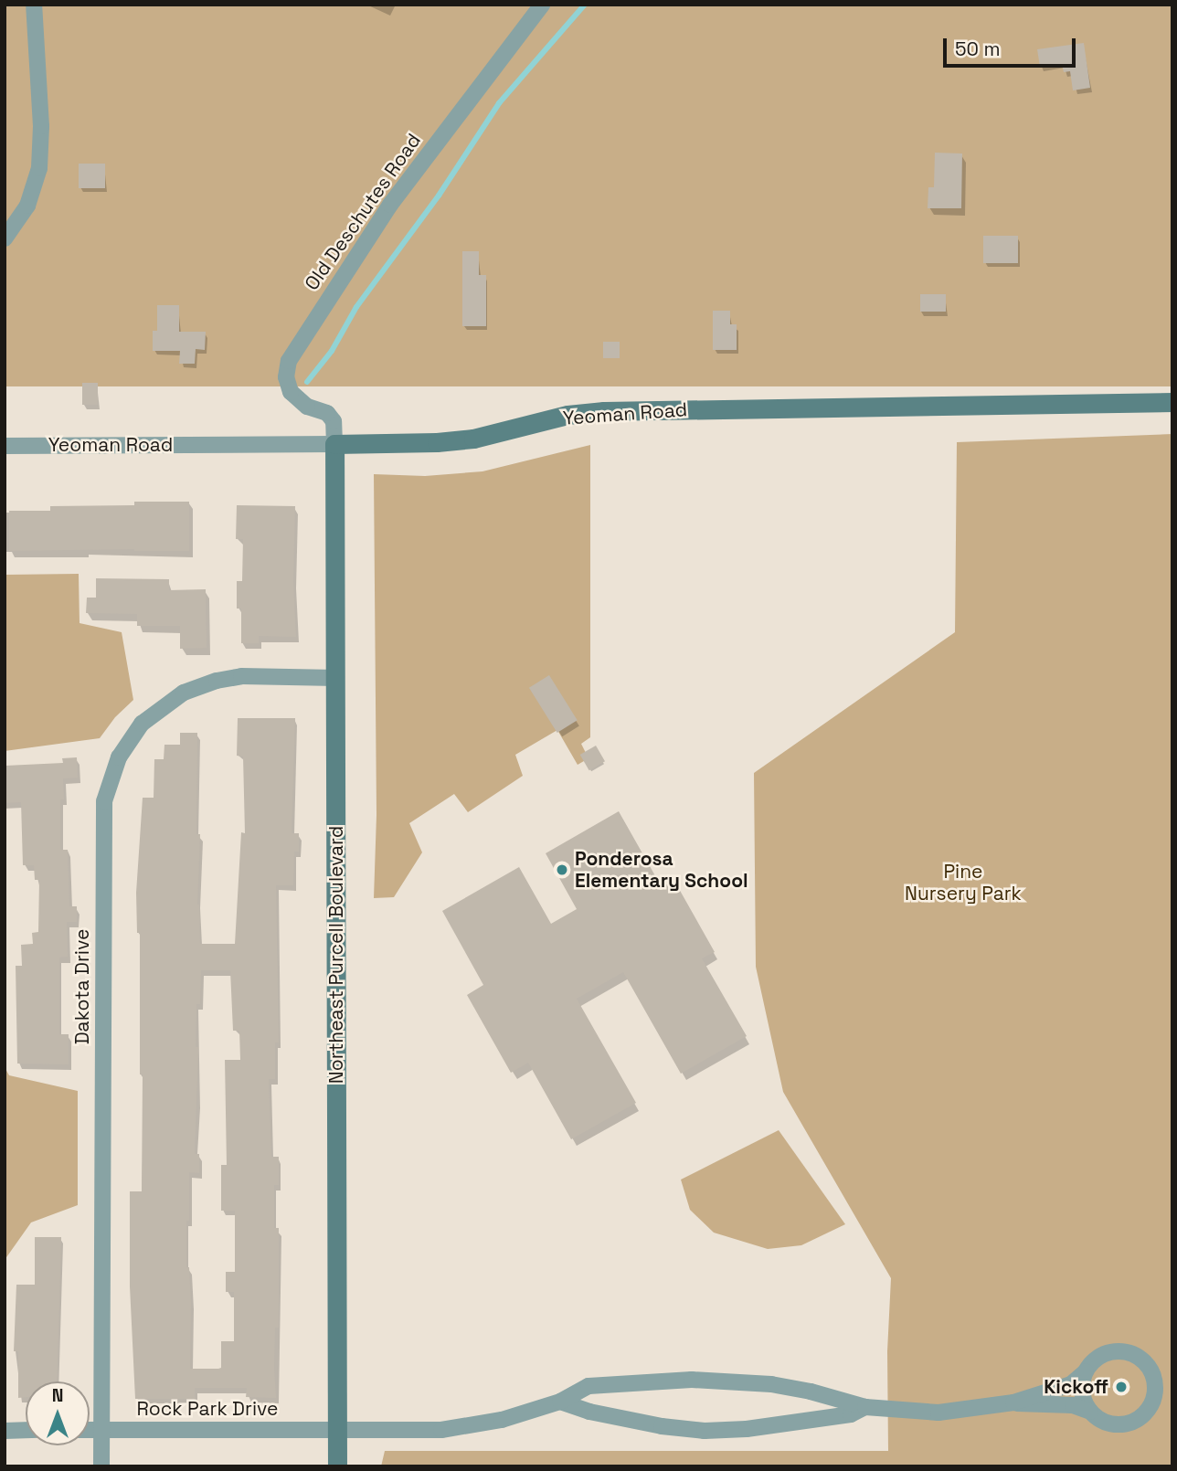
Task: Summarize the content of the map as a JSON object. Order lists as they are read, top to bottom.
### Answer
{
  "streets": {
    "street": [
      "Old Deschutes Road",
      "Yeoman Road",
      "Northeast Purcell Boulevard",
      "Dakota Drive",
      "Rock Park Drive"
    ]
  },
  "crossings": [
    ["Old Deschutes Road", "Yeoman Road"],
    ["Old Deschutes Road", "Northeast Purcell Boulevard"],
    ["Yeoman Road", "Northeast Purcell Boulevard"],
    ["Northeast Purcell Boulevard", "Dakota Drive"],
    ["Northeast Purcell Boulevard", "Rock Park Drive"],
    ["Dakota Drive", "Rock Park Drive"]
  ],
  "parks": ["Pine Nursery Park"],
  "places": ["Ponderosa Elementary School", "Kickoff"],
  "scale_bar": "50 m",
  "north": "top"
}
